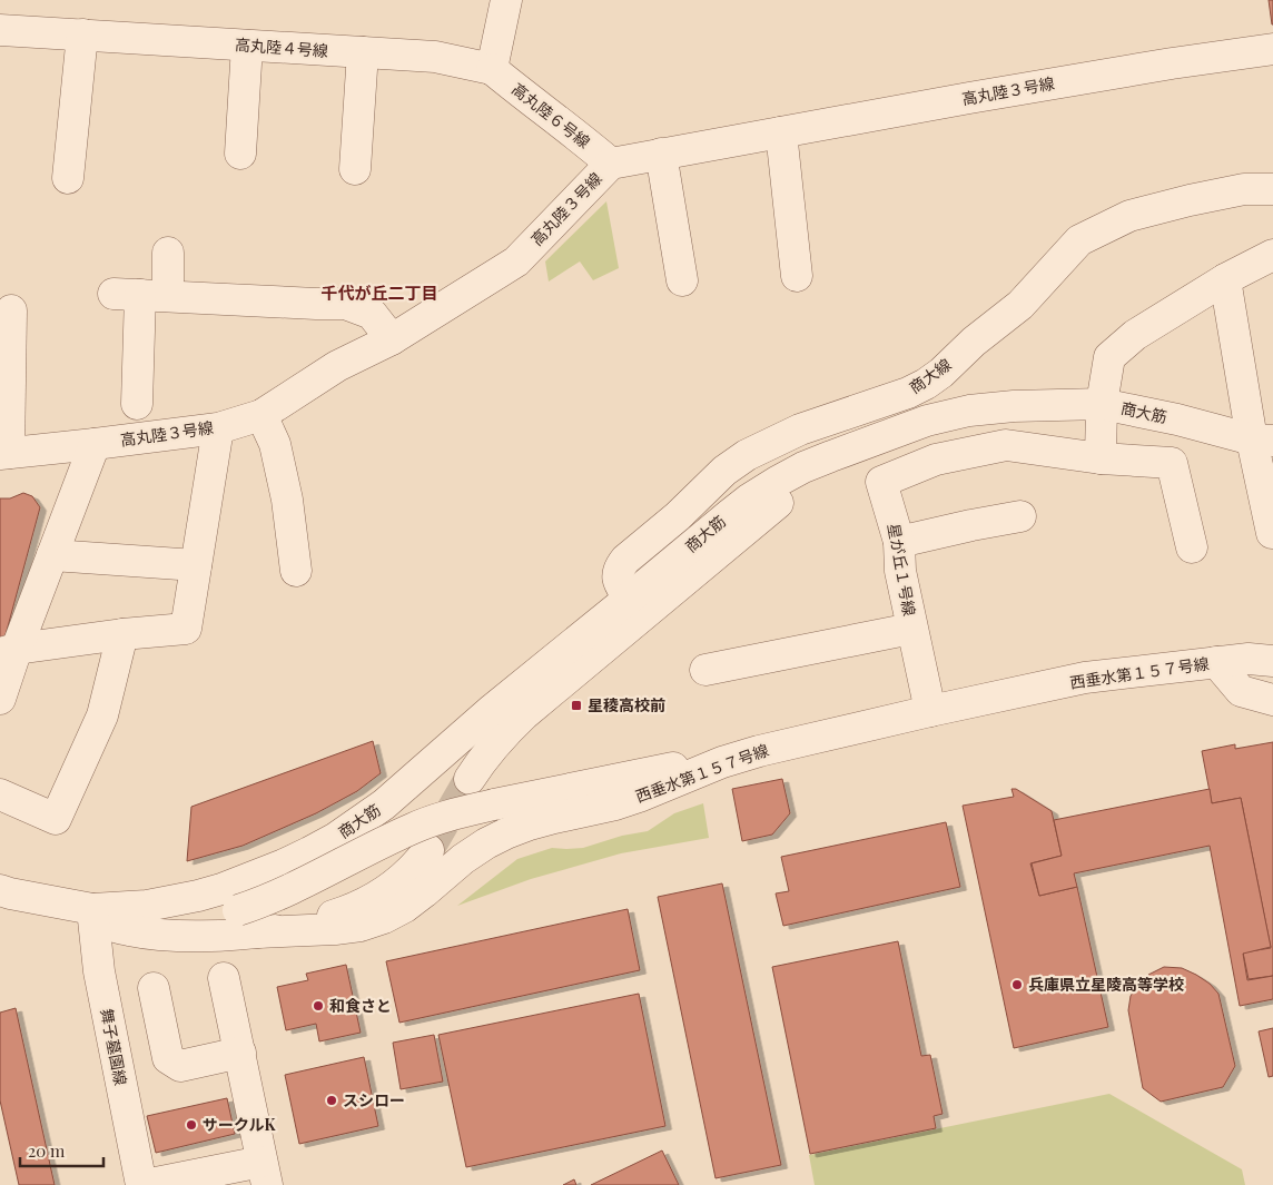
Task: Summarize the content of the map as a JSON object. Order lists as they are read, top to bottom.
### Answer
{
  "streets": {
    "street": [
      "高丸陸４号線",
      "高丸陸３号線",
      "高丸陸６号線",
      "商大線",
      "商大筋",
      "星が丘１号線",
      "西垂水第１５７号線",
      "舞子墓園線"
    ]
  },
  "crossings": [
    ["高丸陸４号線", "高丸陸６号線"],
    ["高丸陸３号線", "高丸陸６号線"],
    ["商大線", "商大筋"],
    ["商大筋", "舞子墓園線"],
    ["星が丘１号線", "西垂水第１５７号線"]
  ],
  "districts": ["千代が丘二丁目"],
  "places": {
    "transit": ["星稜高校前"],
    "other": [
      "兵庫県立星陵高等学校",
      "和食さと",
      "スシロー",
      "サークルK"
    ]
  },
  "scale_bar": "20 m"
}
